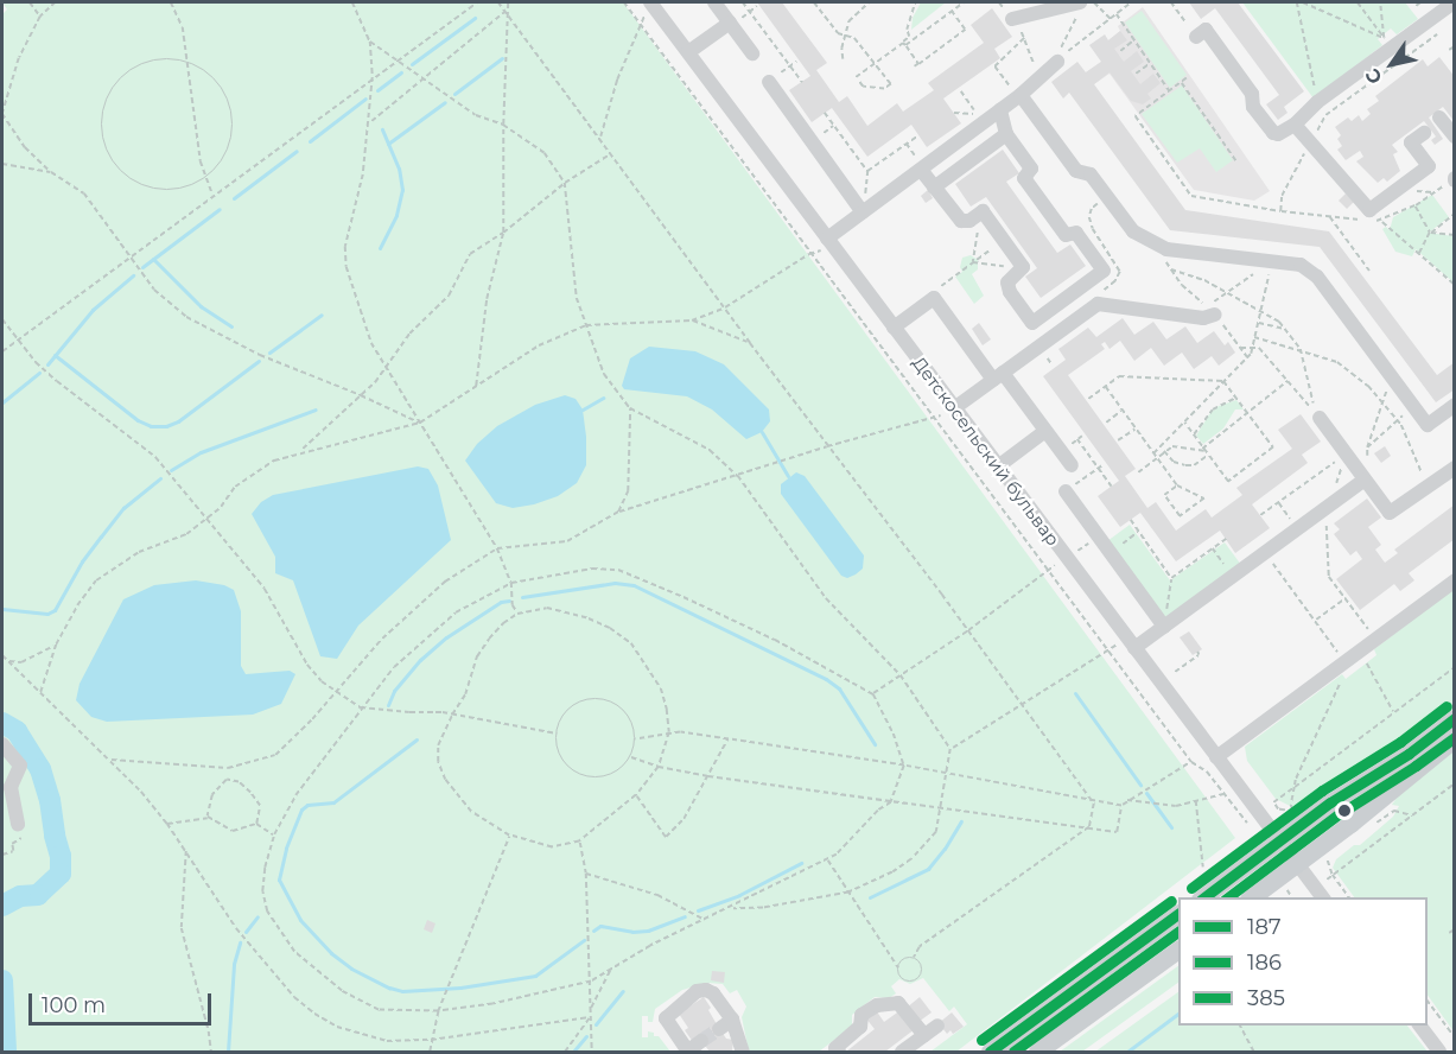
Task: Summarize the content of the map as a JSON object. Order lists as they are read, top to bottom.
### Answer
{
  "streets": {
    "street": ["Детскосельский бульвар"]
  },
  "lines": ["transit line 385", "transit line 187", "transit line 186"],
  "legend": ["187", "186", "385"],
  "scale_bar": "100 m",
  "north": "bottom left"
}
